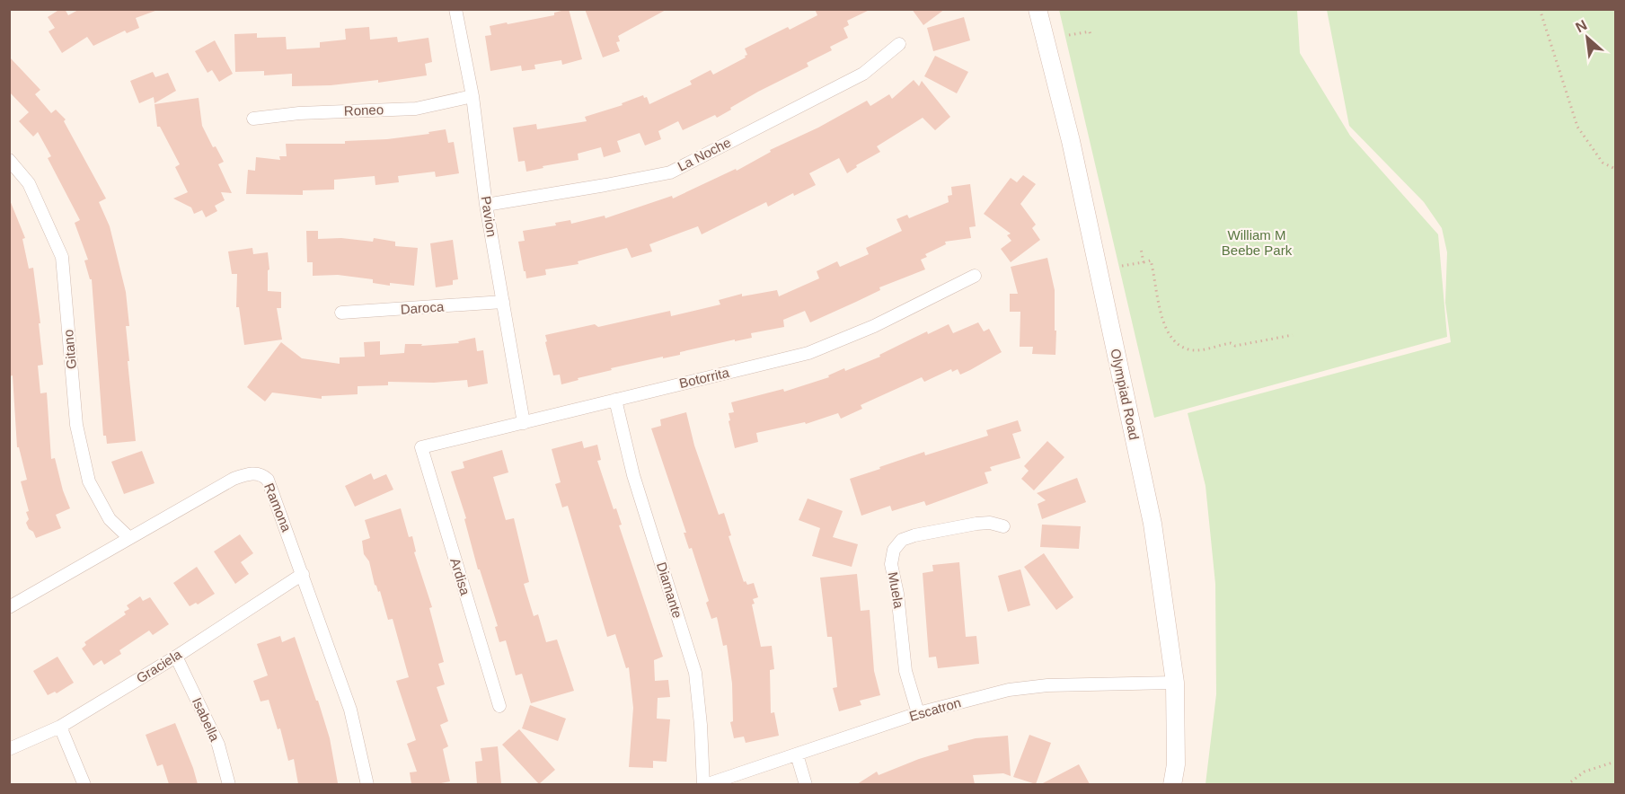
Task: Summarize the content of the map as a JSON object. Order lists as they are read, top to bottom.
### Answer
{
  "streets": {
    "main road": ["Olympiad Road"],
    "street": [
      "Roneo",
      "La Noche",
      "Pavion",
      "Daroca",
      "Gitano",
      "Botorrita",
      "Ramona",
      "Ardisa",
      "Diamante",
      "Muela",
      "Graciela",
      "Escatron",
      "Isabella"
    ]
  },
  "crossings": [
    ["Roneo", "Pavion"],
    ["La Noche", "Pavion"],
    ["Pavion", "Daroca"],
    ["Pavion", "Botorrita"],
    ["Gitano", "Ramona"],
    ["Botorrita", "Ardisa"],
    ["Botorrita", "Diamante"],
    ["Olympiad Road", "Escatron"],
    ["Ramona", "Graciela"],
    ["Diamante", "Escatron"],
    ["Muela", "Escatron"],
    ["Graciela", "Isabella"]
  ],
  "parks": ["William M Beebe Park"],
  "north": "top left"
}
